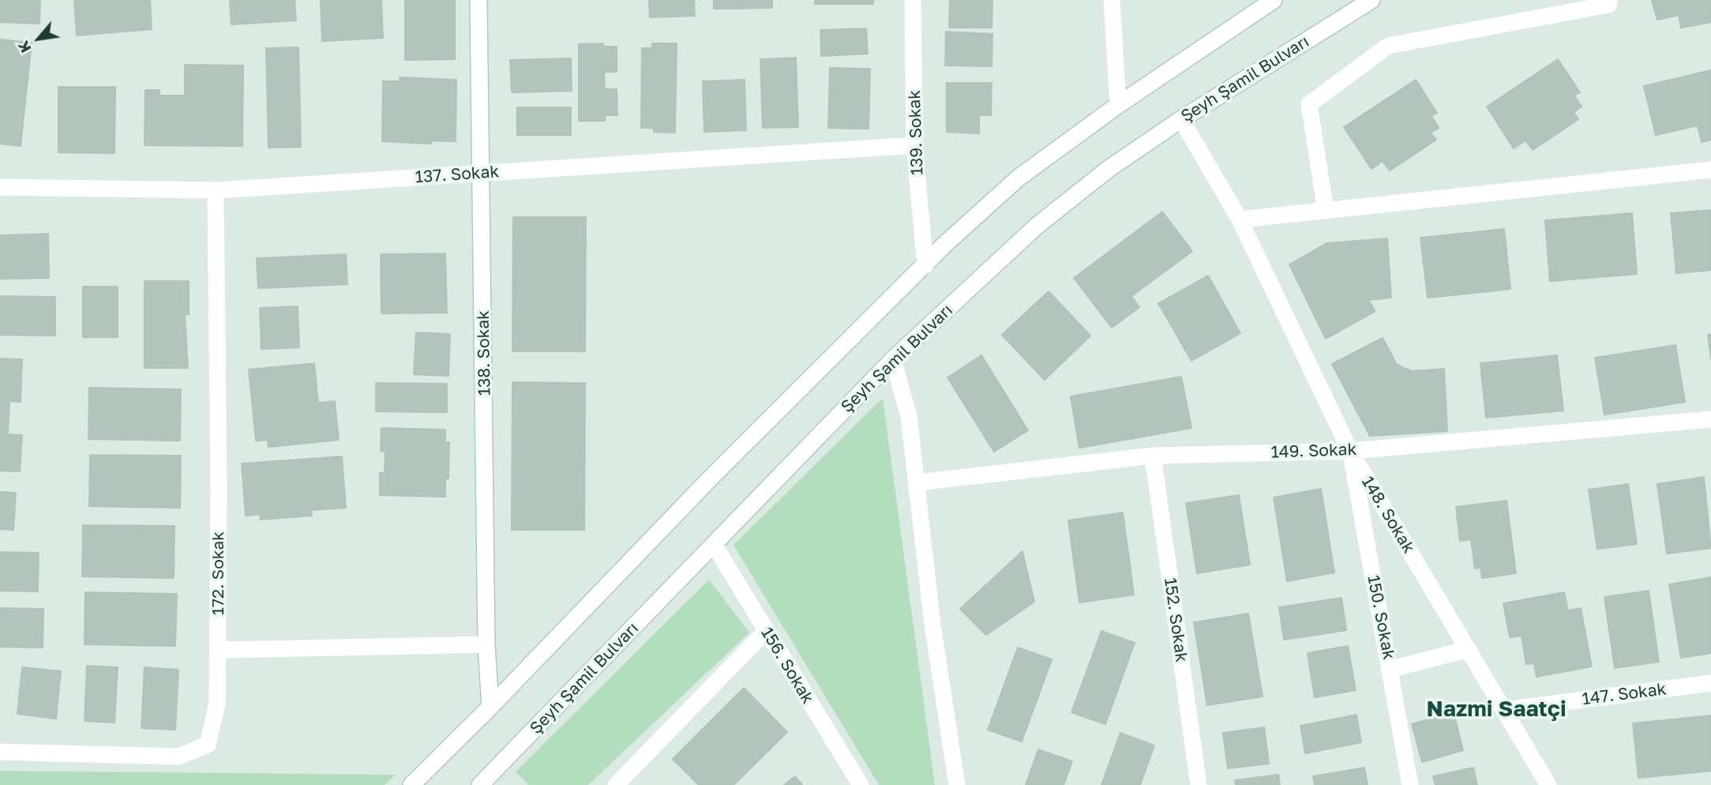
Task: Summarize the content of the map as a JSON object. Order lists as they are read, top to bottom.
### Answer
{
  "streets": {
    "street": [
      "Şeyh Şamil Bulvarı",
      "139. Sokak",
      "137. Sokak",
      "138. Sokak",
      "149. Sokak",
      "148. Sokak",
      "172. Sokak",
      "150. Sokak",
      "152. Sokak",
      "156. Sokak",
      "147. Sokak"
    ]
  },
  "crossings": [
    ["Şeyh Şamil Bulvarı", "148. Sokak"],
    ["Şeyh Şamil Bulvarı", "156. Sokak"],
    ["139. Sokak", "137. Sokak"],
    ["137. Sokak", "138. Sokak"],
    ["137. Sokak", "172. Sokak"],
    ["149. Sokak", "148. Sokak"],
    ["149. Sokak", "150. Sokak"],
    ["149. Sokak", "152. Sokak"],
    ["148. Sokak", "150. Sokak"],
    ["148. Sokak", "147. Sokak"]
  ],
  "districts": ["Nazmi Saatçi"],
  "north": "bottom left"
}
